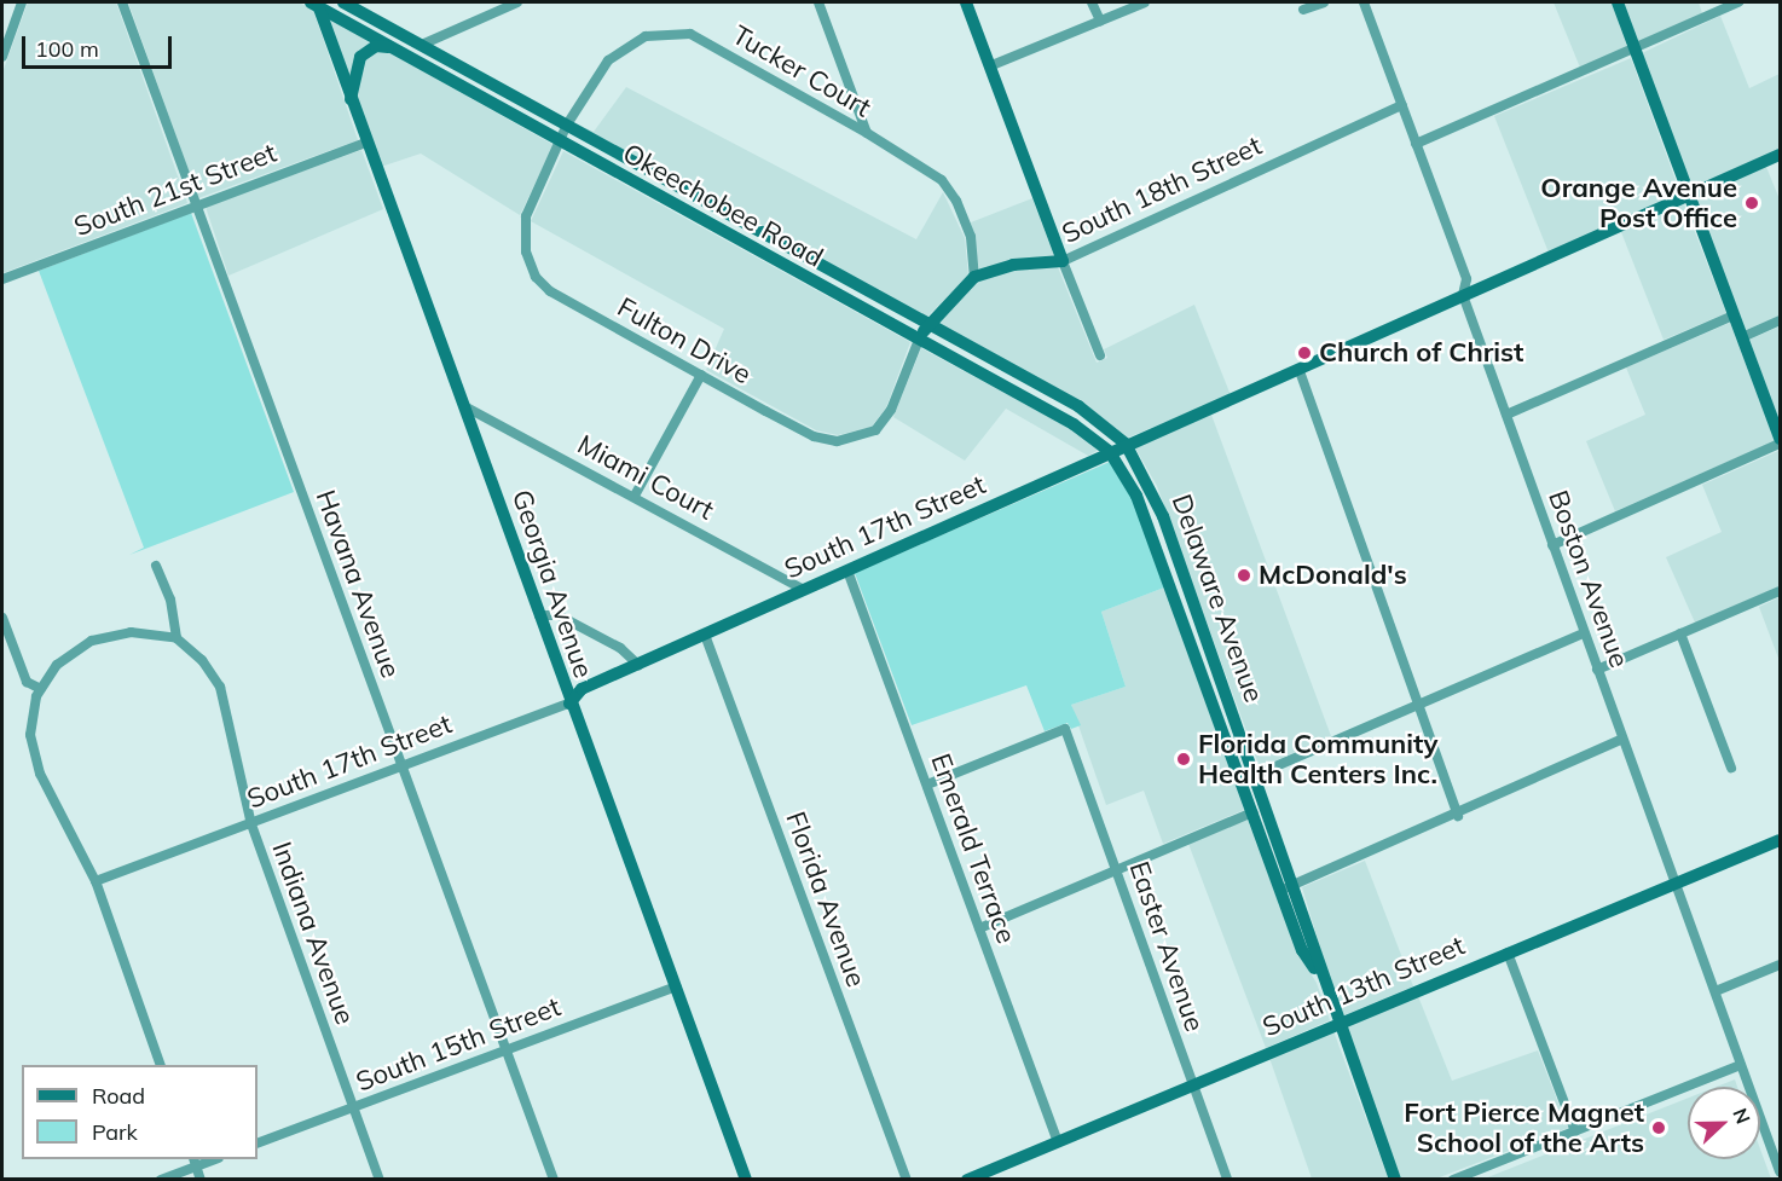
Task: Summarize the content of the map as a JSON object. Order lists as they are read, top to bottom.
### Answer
{
  "streets": {
    "street": [
      "Tucker Court",
      "South 21st Street",
      "South 18th Street",
      "Okeechobee Road",
      "Fulton Drive",
      "Miami Court",
      "South 17th Street",
      "Boston Avenue",
      "Havana Avenue",
      "Georgia Avenue",
      "Delaware Avenue",
      "Emerald Terrace",
      "Florida Avenue",
      "Indiana Avenue",
      "Easter Avenue",
      "South 13th Street",
      "South 15th Street"
    ]
  },
  "crossings": [
    ["Tucker Court", "South 18th Street"],
    ["Tucker Court", "Okeechobee Road"],
    ["Tucker Court", "Fulton Drive"],
    ["South 21st Street", "Havana Avenue"],
    ["South 21st Street", "Georgia Avenue"],
    ["South 18th Street", "Okeechobee Road"],
    ["South 18th Street", "Fulton Drive"],
    ["South 18th Street", "Boston Avenue"],
    ["Okeechobee Road", "Fulton Drive"],
    ["Okeechobee Road", "South 17th Street"],
    ["Okeechobee Road", "Georgia Avenue"],
    ["Okeechobee Road", "Delaware Avenue"],
    ["Miami Court", "South 17th Street"],
    ["Miami Court", "Georgia Avenue"],
    ["South 17th Street", "Boston Avenue"],
    ["South 17th Street", "Havana Avenue"],
    ["South 17th Street", "Georgia Avenue"],
    ["South 17th Street", "Delaware Avenue"],
    ["South 17th Street", "Emerald Terrace"],
    ["South 17th Street", "Florida Avenue"],
    ["South 17th Street", "Indiana Avenue"],
    ["Boston Avenue", "South 13th Street"],
    ["Havana Avenue", "South 15th Street"],
    ["Georgia Avenue", "South 15th Street"],
    ["Delaware Avenue", "South 13th Street"],
    ["Emerald Terrace", "Easter Avenue"],
    ["Emerald Terrace", "South 13th Street"],
    ["Indiana Avenue", "South 15th Street"],
    ["Easter Avenue", "South 13th Street"]
  ],
  "places": [
    "Orange Avenue Post Office",
    "Church of Christ",
    "McDonald's",
    "Florida Community Health Centers Inc.",
    "Fort Pierce Magnet School of the Arts"
  ],
  "legend": ["Road", "Park"],
  "scale_bar": "100 m",
  "north": "right"
}
